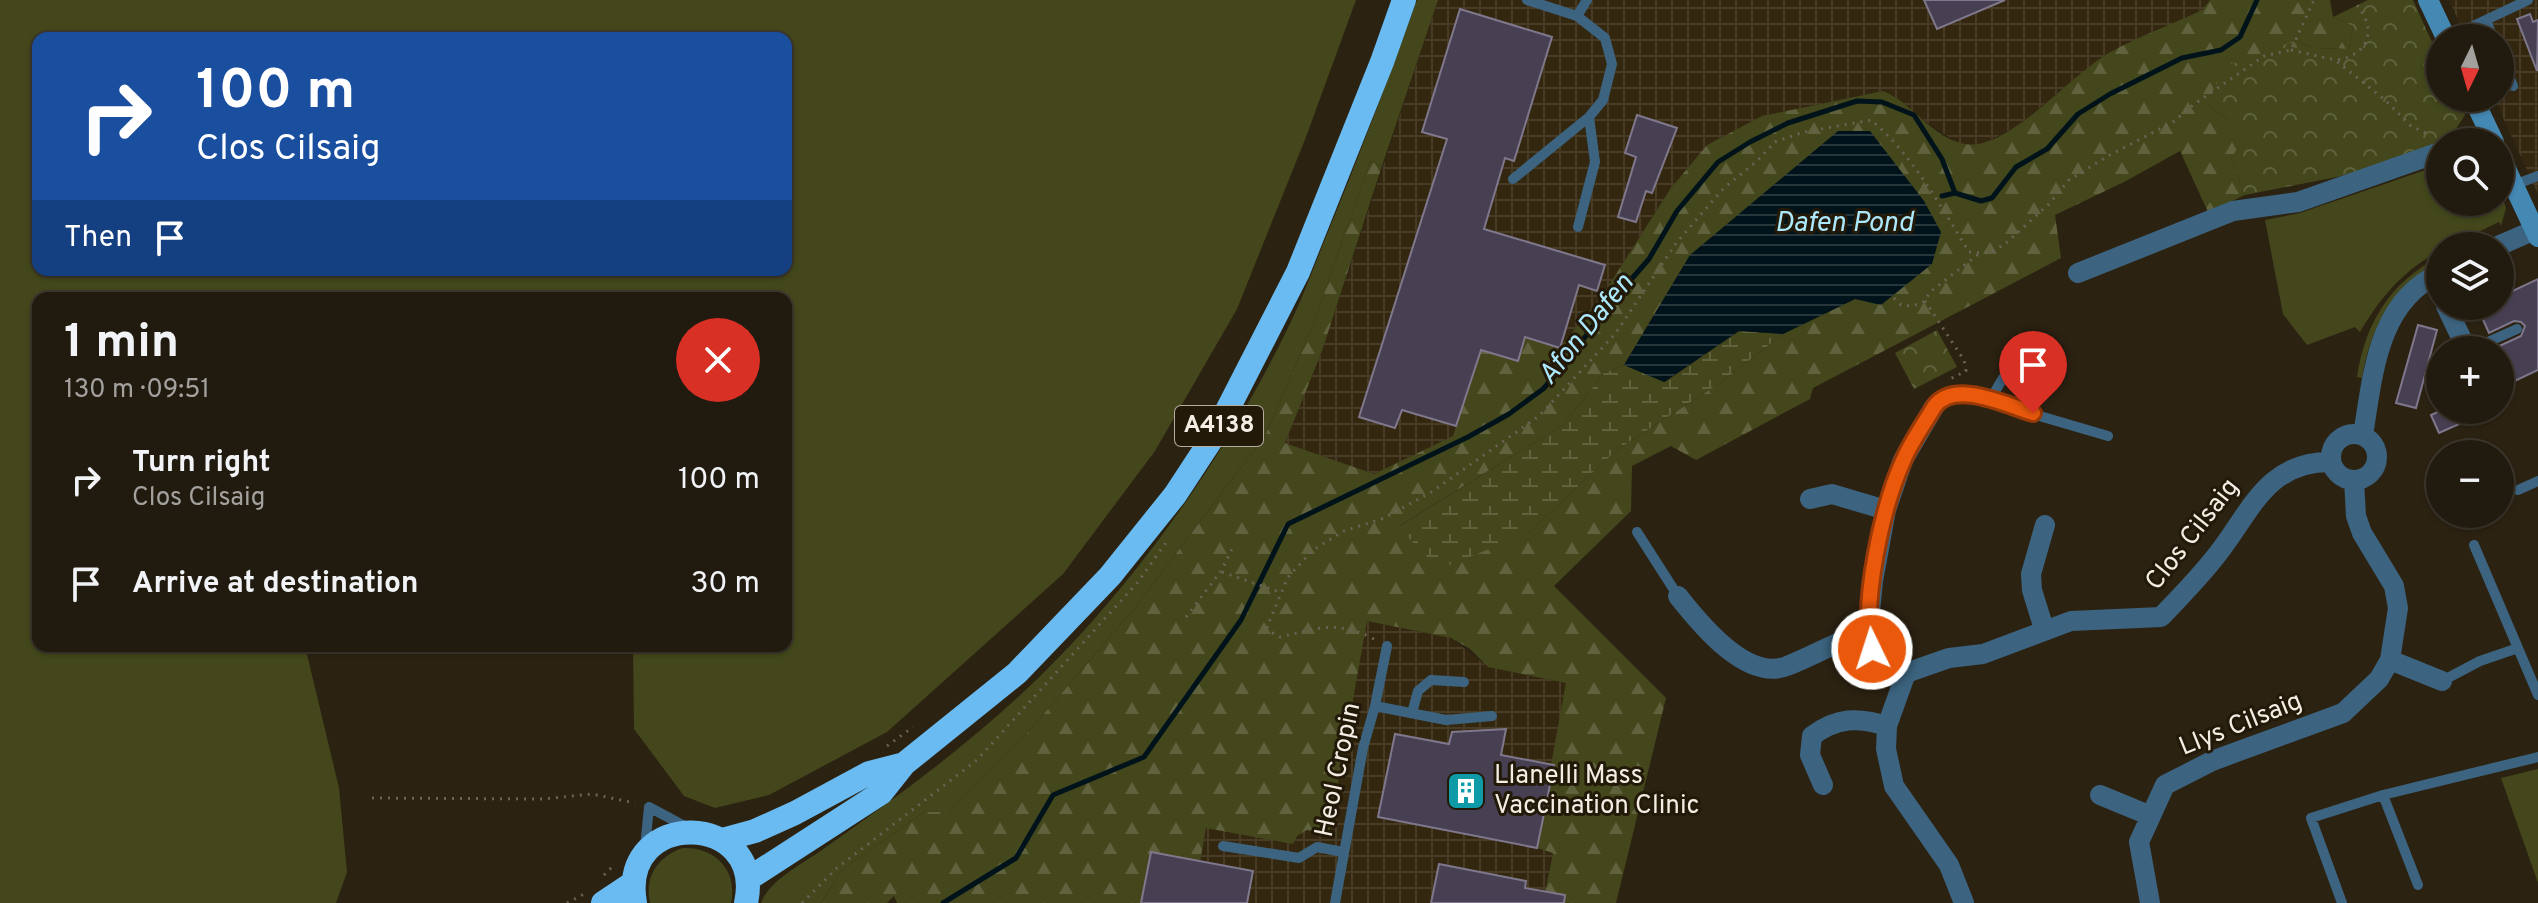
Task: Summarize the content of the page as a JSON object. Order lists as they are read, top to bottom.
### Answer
{
  "streets": {
    "highway": ["A4138"],
    "street": ["Clos Cilsaig", "Llys Cilsaig"],
    "lane": ["Heol Cropin"]
  },
  "crossings": [
    ["Clos Cilsaig", "Llys Cilsaig"]
  ],
  "water": ["Dafen Pond", "Afon Dafen"],
  "places": {
    "building": ["Llanelli Mass Vaccination Clinic"]
  },
  "north": "bottom",
  "page": {
    "map_buttons": ["+", "−"],
    "turn": ["100 m", "Clos Cilsaig"],
    "then": "Then",
    "heading": ["1 min", "130 m · 09:51"],
    "list": [
      {
        "name": "Turn right",
        "note": "Clos Cilsaig",
        "value": "100 m"
      },
      {
        "name": "Arrive at destination",
        "value": "30 m"
      }
    ]
  }
}
